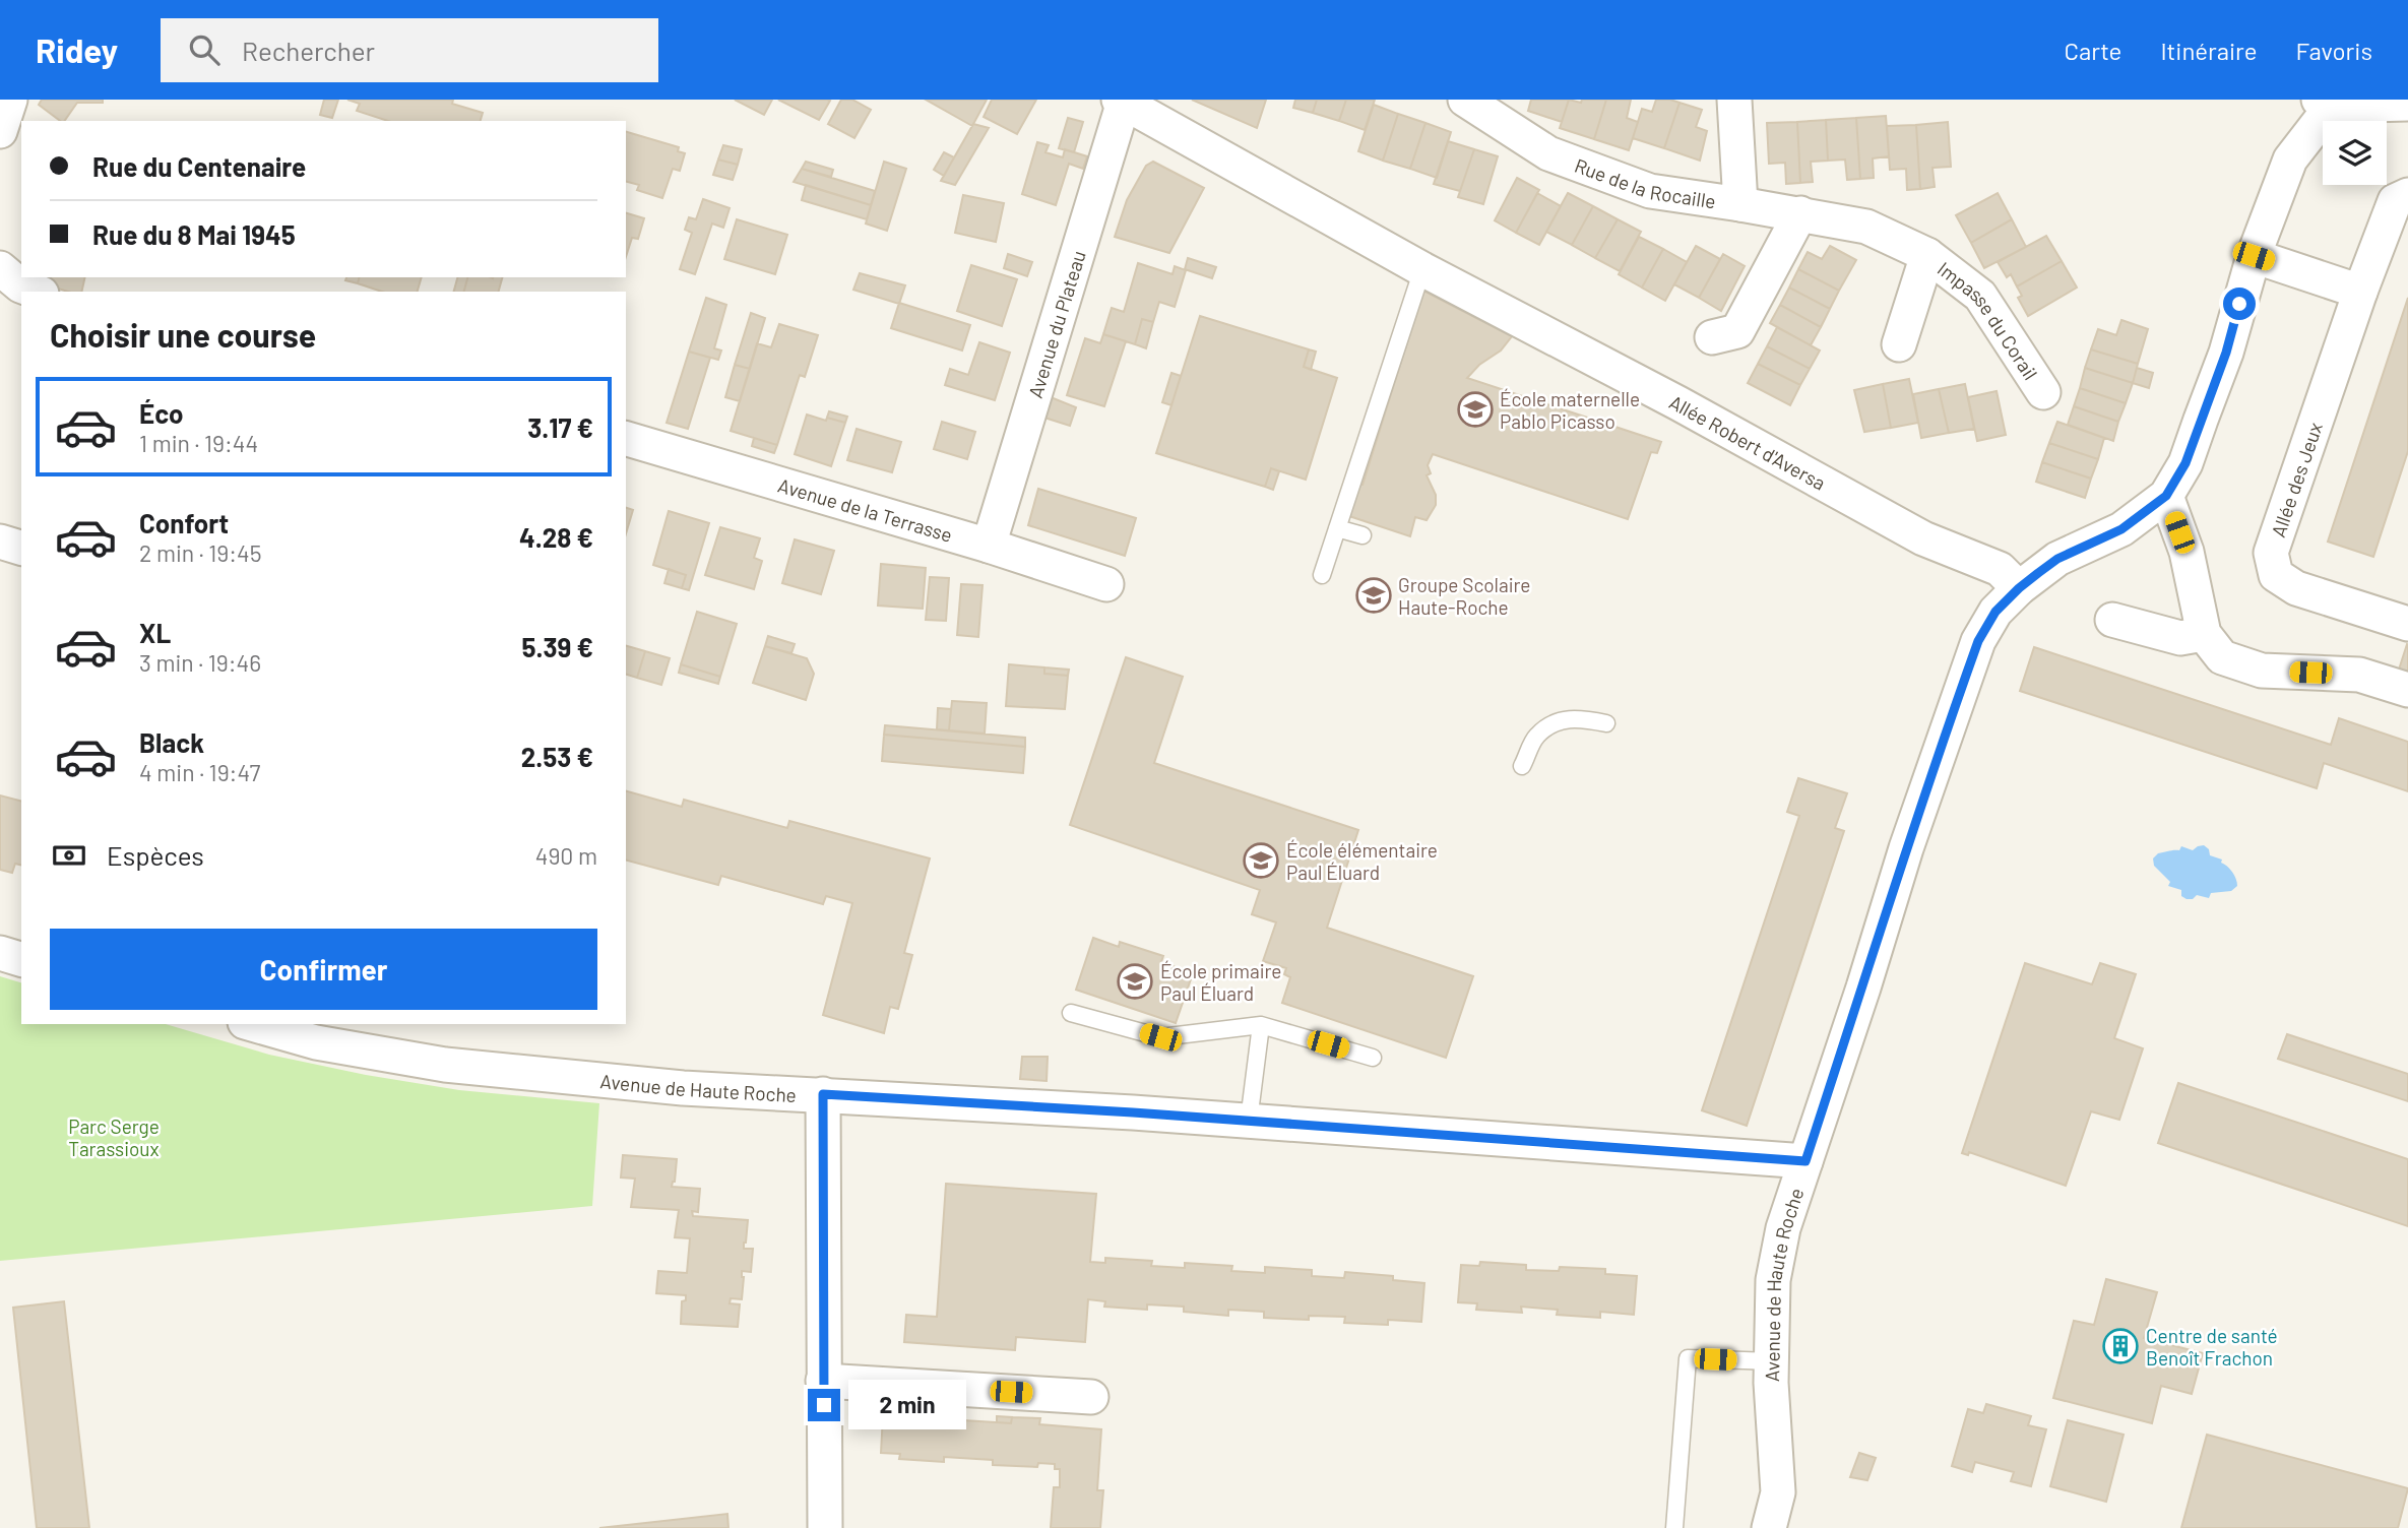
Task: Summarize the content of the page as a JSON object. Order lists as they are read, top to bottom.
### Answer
{
  "streets": {
    "street": [
      "Rue de la Rocaille",
      "Avenue du Plateau",
      "Impasse du Corail",
      "Allée Robert d'Aversa",
      "Allée des Jeux",
      "Avenue de la Terrasse",
      "Avenue de Haute Roche"
    ]
  },
  "crossings": [
    ["Rue de la Rocaille", "Impasse du Corail"],
    ["Avenue du Plateau", "Allée Robert d'Aversa"],
    ["Avenue du Plateau", "Avenue de la Terrasse"]
  ],
  "parks": ["Parc Serge Tarassioux"],
  "places": {
    "school or university": [
      "École maternelle Pablo Picasso",
      "Groupe Scolaire Haute-Roche",
      "École élémentaire Paul Éluard",
      "École primaire Paul Éluard"
    ],
    "building": ["Centre de santé Benoît Frachon"]
  },
  "page": {
    "header": "Ridey",
    "search": "Rechercher",
    "nav": ["Carte", "Itinéraire", "Favoris"],
    "banner": ["Rue du Centenaire", "Rue du 8 Mai 1945"],
    "heading": "Choisir une course",
    "list": [
      {
        "name": "Éco",
        "note": "1 min · 19:44",
        "value": "3.17 €"
      },
      {
        "name": "Confort",
        "note": "2 min · 19:45",
        "value": "4.28 €"
      },
      {
        "name": "XL",
        "note": "3 min · 19:46",
        "value": "5.39 €"
      },
      {
        "name": "Black",
        "note": "4 min · 19:47",
        "value": "2.53 €"
      }
    ],
    "pay": ["Espèces", "490 m"],
    "buttons": "Confirmer",
    "bubble": "2 min"
  }
}
